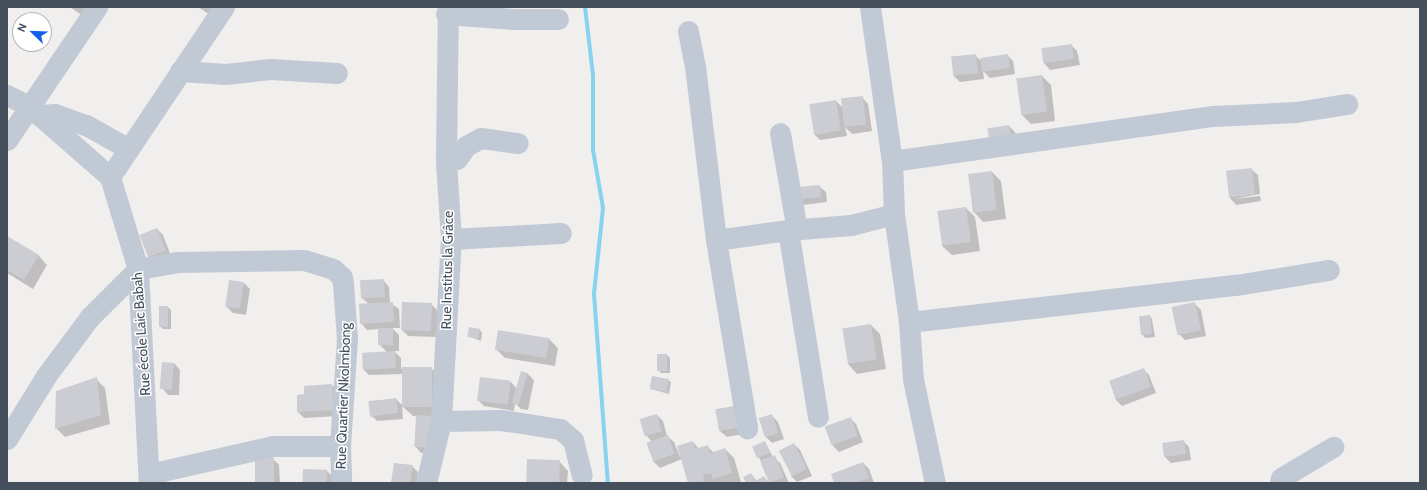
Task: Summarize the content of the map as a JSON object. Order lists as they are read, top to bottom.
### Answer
{
  "streets": {
    "street": ["Rue Institus la Grâce", "Rue école Laic Babah", "Rue Quartier Nkolmbong"]
  },
  "crossings": [
    ["Rue école Laic Babah", "Rue Quartier Nkolmbong"]
  ],
  "north": "top left"
}
